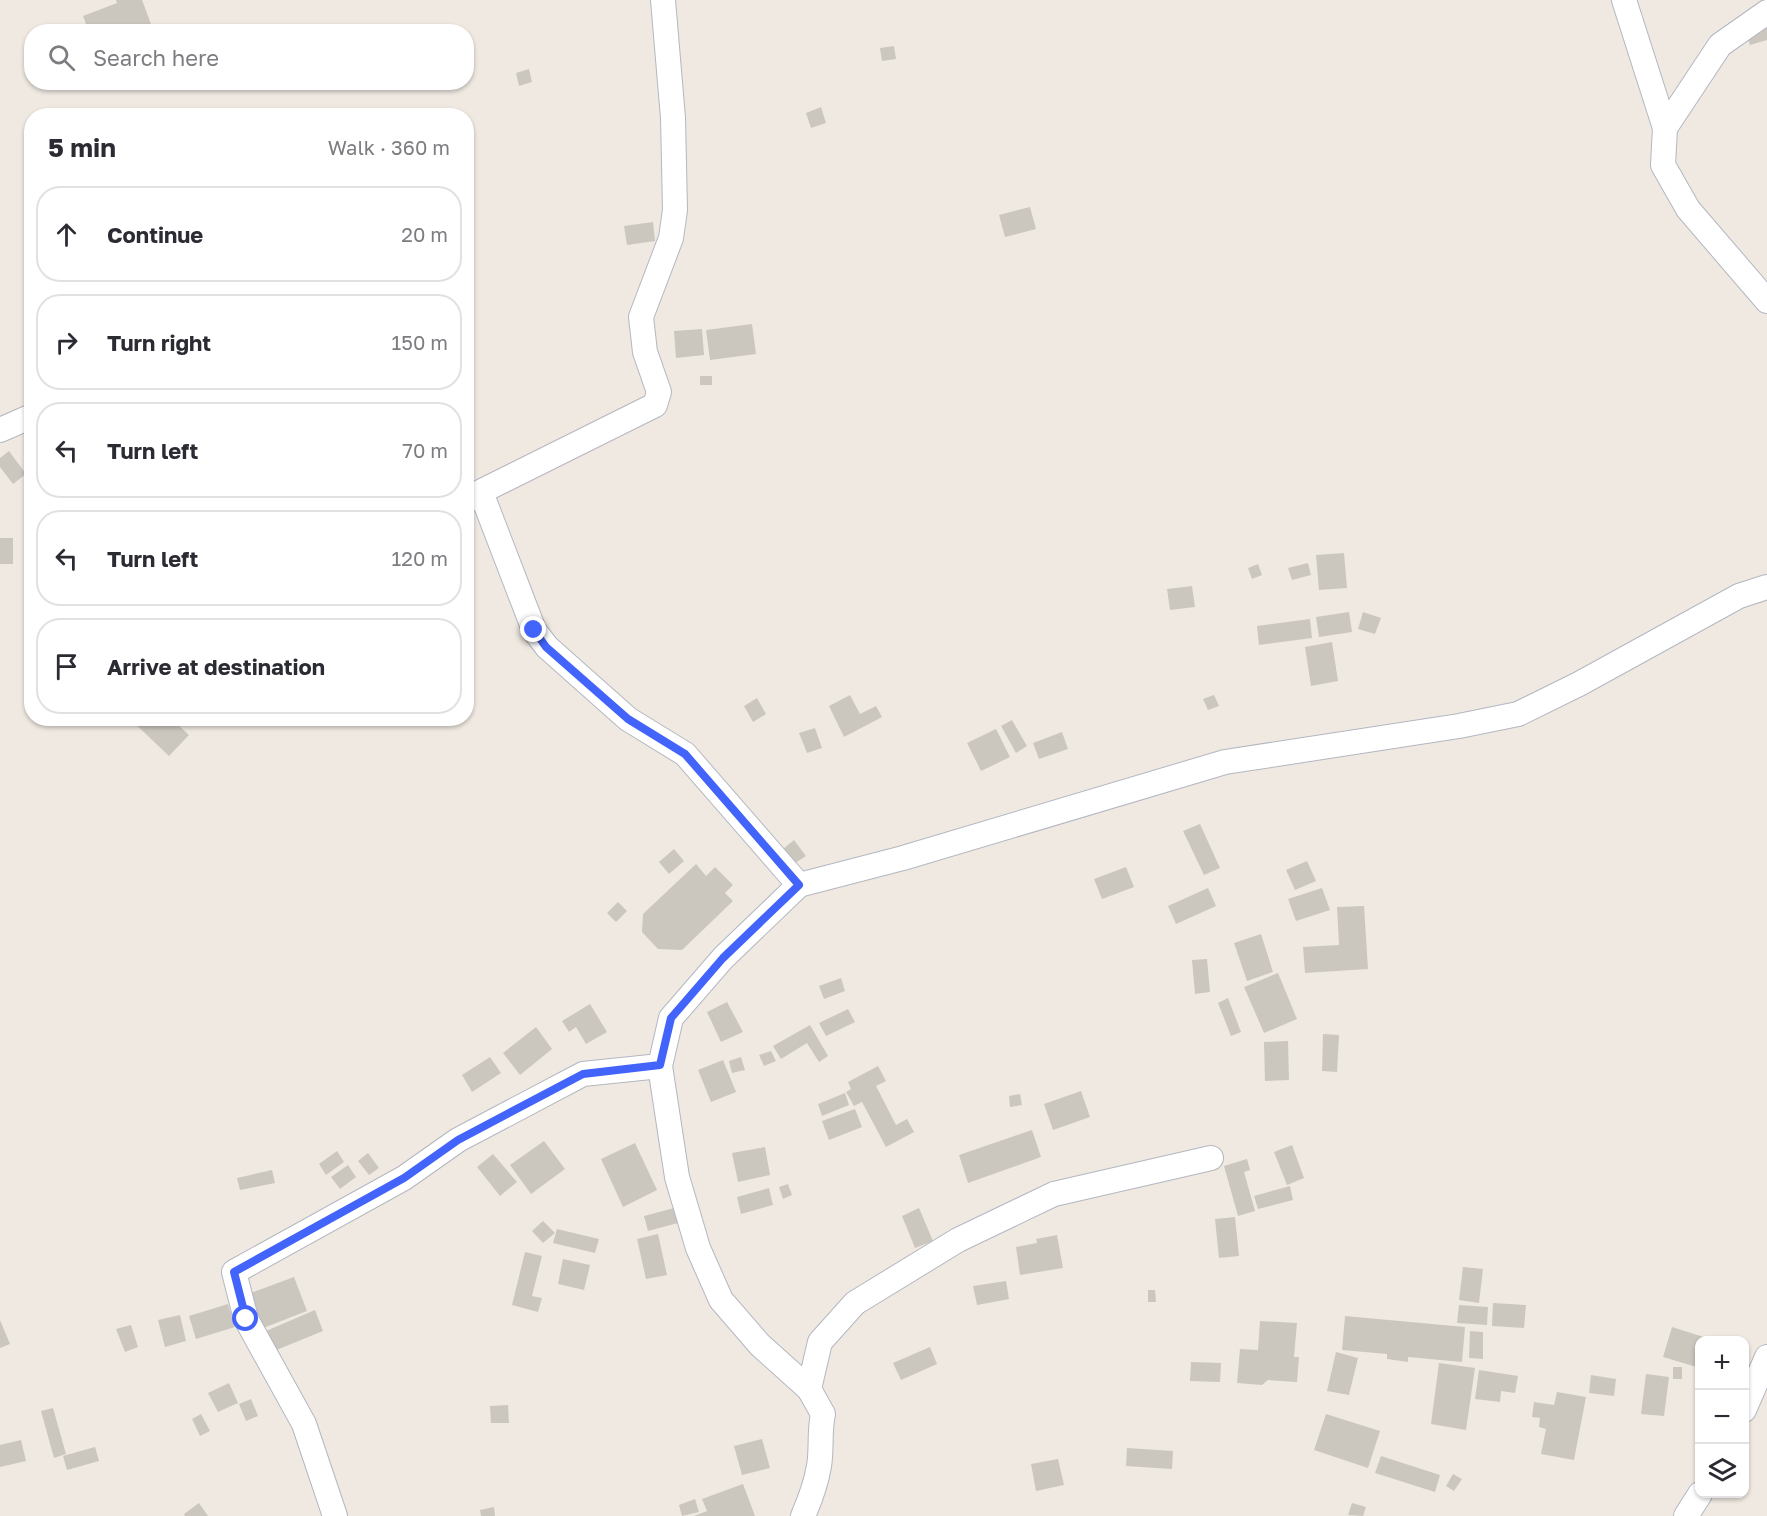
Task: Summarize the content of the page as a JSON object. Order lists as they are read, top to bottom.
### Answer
{
  "page": {
    "search": "Search here",
    "heading": ["5 min", "Walk · 360 m"],
    "list": [
      ["Continue", "20 m"],
      ["Turn right", "150 m"],
      ["Turn left", "70 m"],
      ["Turn left", "120 m"],
      "Arrive at destination"
    ],
    "map_buttons": ["+", "−"]
  }
}
